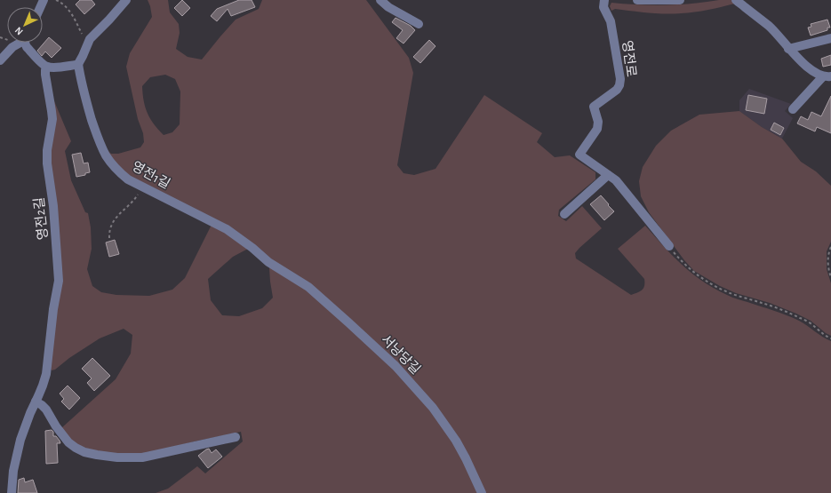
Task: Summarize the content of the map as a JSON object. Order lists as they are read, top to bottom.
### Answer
{
  "streets": {
    "street": [
      "영전로",
      "영전1길",
      "영전2길",
      "서낭당길"
    ]
  },
  "crossings": [
    ["영전1길", "서낭당길"]
  ],
  "north": "bottom left"
}
